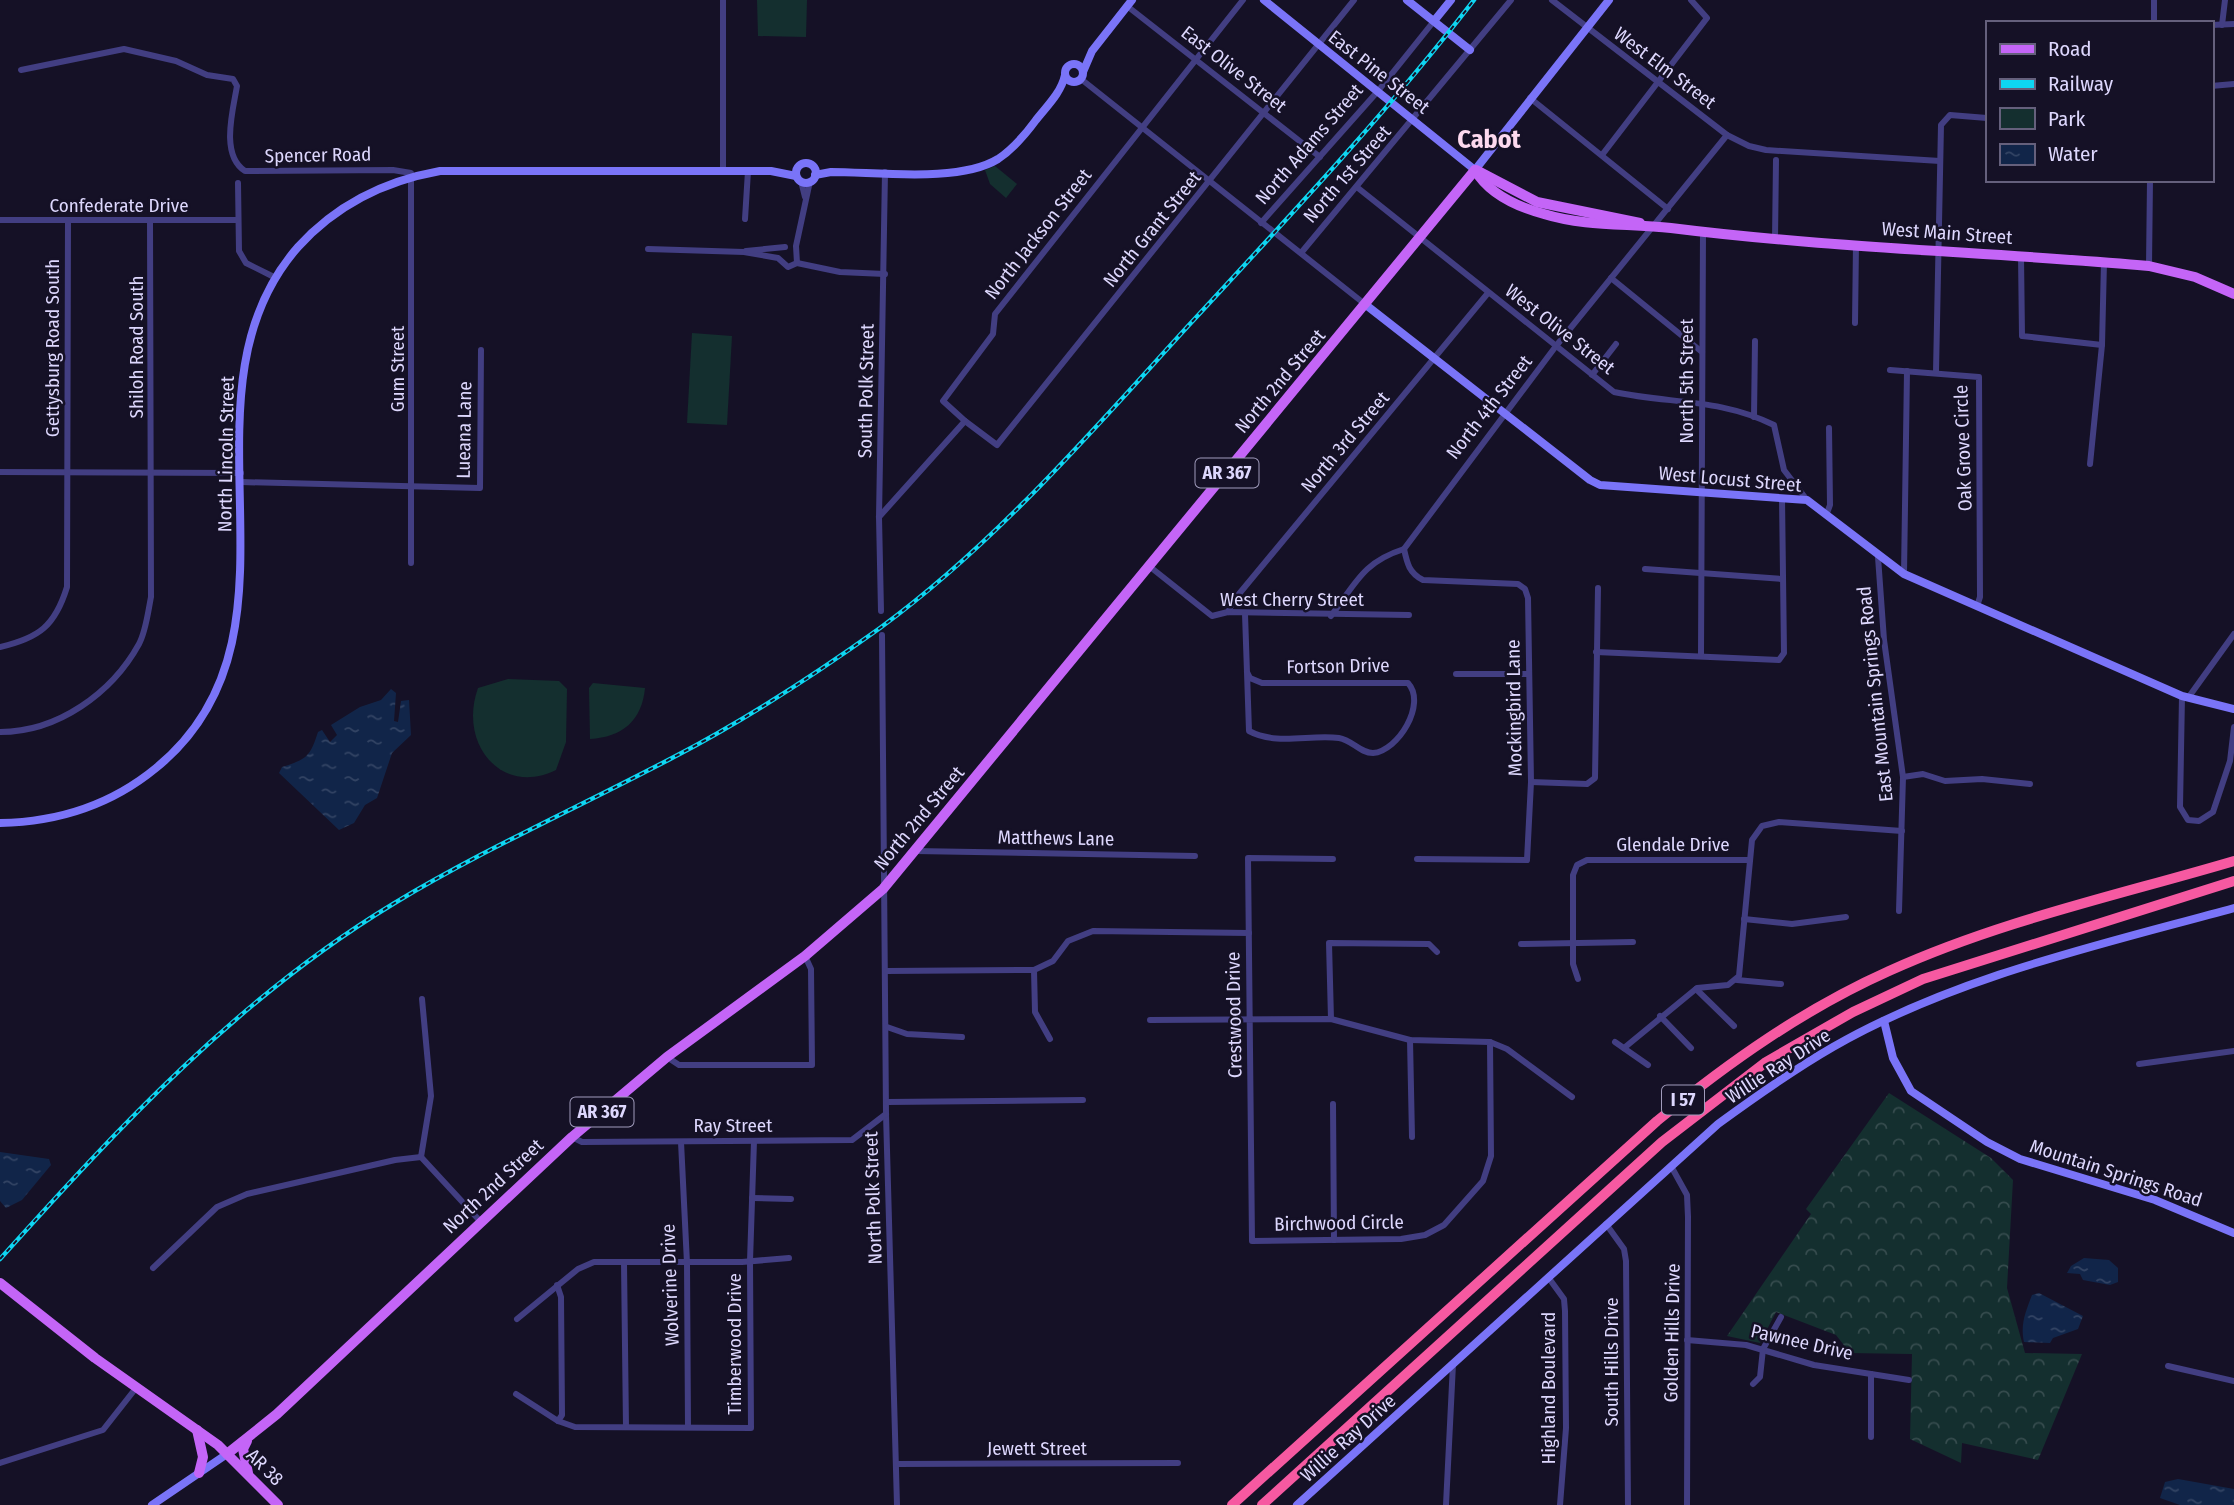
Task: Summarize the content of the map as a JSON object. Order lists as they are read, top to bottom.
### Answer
{
  "streets": {
    "highway": ["I 57"],
    "main road": [
      "West Main Street",
      "North 2nd Street",
      "AR 367",
      "AR 38"
    ],
    "street": [
      "West Elm Street",
      "East Olive Street",
      "East Pine Street",
      "North Adams Street",
      "Spencer Road",
      "North 1st Street",
      "Confederate Drive",
      "North Grant Street",
      "North Jackson Street",
      "West Olive Street",
      "Shiloh Road South",
      "Gettysburg Road South",
      "Gum Street",
      "North 5th Street",
      "South Polk Street",
      "North 4th Street",
      "Lueana Lane",
      "North 3rd Street",
      "Oak Grove Circle",
      "North Lincoln Street",
      "West Locust Street",
      "West Cherry Street",
      "Fortson Drive",
      "East Mountain Springs Road",
      "Mockingbird Lane",
      "Matthews Lane",
      "Glendale Drive",
      "Crestwood Drive",
      "Willie Ray Drive",
      "Ray Street",
      "Mountain Springs Road",
      "North Polk Street",
      "Birchwood Circle",
      "Wolverine Drive",
      "Golden Hills Drive",
      "Pawnee Drive",
      "Timberwood Drive",
      "South Hills Drive",
      "Highland Boulevard",
      "Jewett Street"
    ]
  },
  "crossings": [
    ["West Elm Street", "North 4th Street"],
    ["West Elm Street", "AR 367"],
    ["East Olive Street", "North Adams Street"],
    ["East Olive Street", "North Grant Street"],
    ["East Olive Street", "North Jackson Street"],
    ["East Olive Street", "North Lincoln Street"],
    ["East Pine Street", "North Adams Street"],
    ["East Pine Street", "North 1st Street"],
    ["East Pine Street", "North Grant Street"],
    ["East Pine Street", "West Main Street"],
    ["East Pine Street", "North 2nd Street"],
    ["North Adams Street", "West Locust Street"],
    ["Spencer Road", "Gum Street"],
    ["Spencer Road", "North Lincoln Street"],
    ["North 1st Street", "West Olive Street"],
    ["North 1st Street", "West Locust Street"],
    ["Confederate Drive", "Shiloh Road South"],
    ["Confederate Drive", "Gettysburg Road South"],
    ["North Grant Street", "North Jackson Street"],
    ["North Grant Street", "West Locust Street"],
    ["West Main Street", "North 2nd Street"],
    ["West Main Street", "North 5th Street"],
    ["West Main Street", "North 4th Street"],
    ["North Jackson Street", "West Locust Street"],
    ["West Olive Street", "North 2nd Street"],
    ["West Olive Street", "North 5th Street"],
    ["West Olive Street", "North 4th Street"],
    ["West Olive Street", "North 3rd Street"],
    ["West Olive Street", "West Locust Street"],
    ["Gum Street", "Lueana Lane"],
    ["Gum Street", "North Lincoln Street"],
    ["North 2nd Street", "AR 367"],
    ["North 2nd Street", "West Locust Street"],
    ["North 2nd Street", "West Cherry Street"],
    ["North 2nd Street", "Matthews Lane"],
    ["North 2nd Street", "Ray Street"],
    ["North 2nd Street", "North Polk Street"],
    ["North 2nd Street", "AR 38"],
    ["North 5th Street", "West Locust Street"],
    ["South Polk Street", "North Lincoln Street"],
    ["North 4th Street", "West Locust Street"],
    ["North 4th Street", "Mockingbird Lane"],
    ["North 3rd Street", "West Locust Street"],
    ["North 3rd Street", "West Cherry Street"],
    ["Oak Grove Circle", "West Locust Street"],
    ["North Lincoln Street", "West Locust Street"],
    ["AR 367", "AR 38"],
    ["West Locust Street", "East Mountain Springs Road"],
    ["West Cherry Street", "Fortson Drive"],
    ["East Mountain Springs Road", "Glendale Drive"],
    ["Crestwood Drive", "Birchwood Circle"],
    ["Willie Ray Drive", "Mountain Springs Road"],
    ["Willie Ray Drive", "Golden Hills Drive"],
    ["Willie Ray Drive", "South Hills Drive"],
    ["Willie Ray Drive", "Highland Boulevard"],
    ["Ray Street", "North Polk Street"],
    ["Ray Street", "Wolverine Drive"],
    ["Ray Street", "Timberwood Drive"],
    ["North Polk Street", "Jewett Street"],
    ["Wolverine Drive", "Timberwood Drive"],
    ["Golden Hills Drive", "Pawnee Drive"]
  ],
  "districts": ["Cabot"],
  "legend": [
    "Road",
    "Railway",
    "Park",
    "Water"
  ]
}
